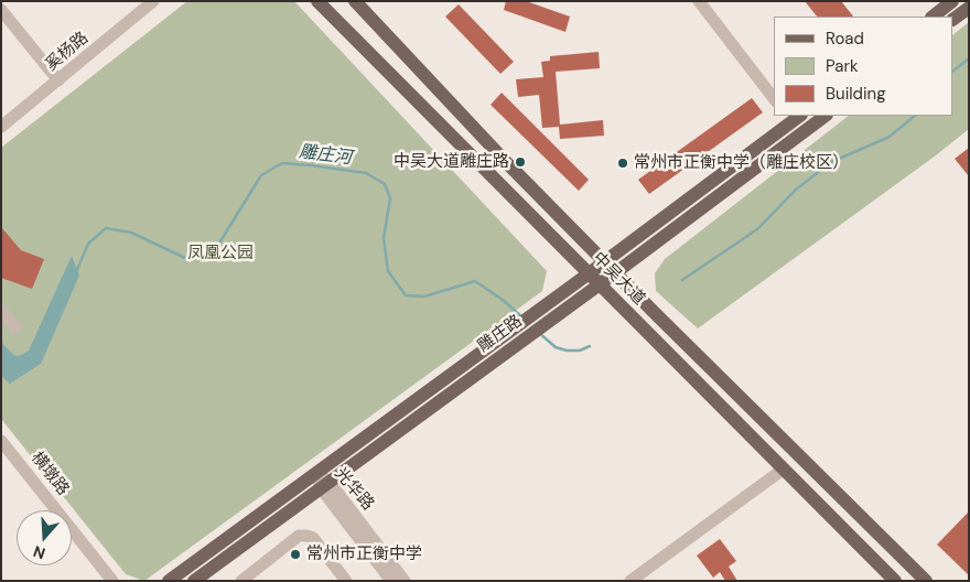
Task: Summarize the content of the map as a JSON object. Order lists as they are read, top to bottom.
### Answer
{
  "streets": {
    "main road": ["中吴大道", "雕庄路"],
    "street": ["奚杨路", "横墩路", "光华路"]
  },
  "crossings": [
    ["中吴大道", "雕庄路"],
    ["雕庄路", "光华路"]
  ],
  "water": ["雕庄河"],
  "parks": ["凤凰公园"],
  "places": ["中吴大道雕庄路", "常州市正衡中学（雕庄校区）", "常州市正衡中学"],
  "legend": ["Road", "Park", "Building"],
  "north": "bottom"
}
